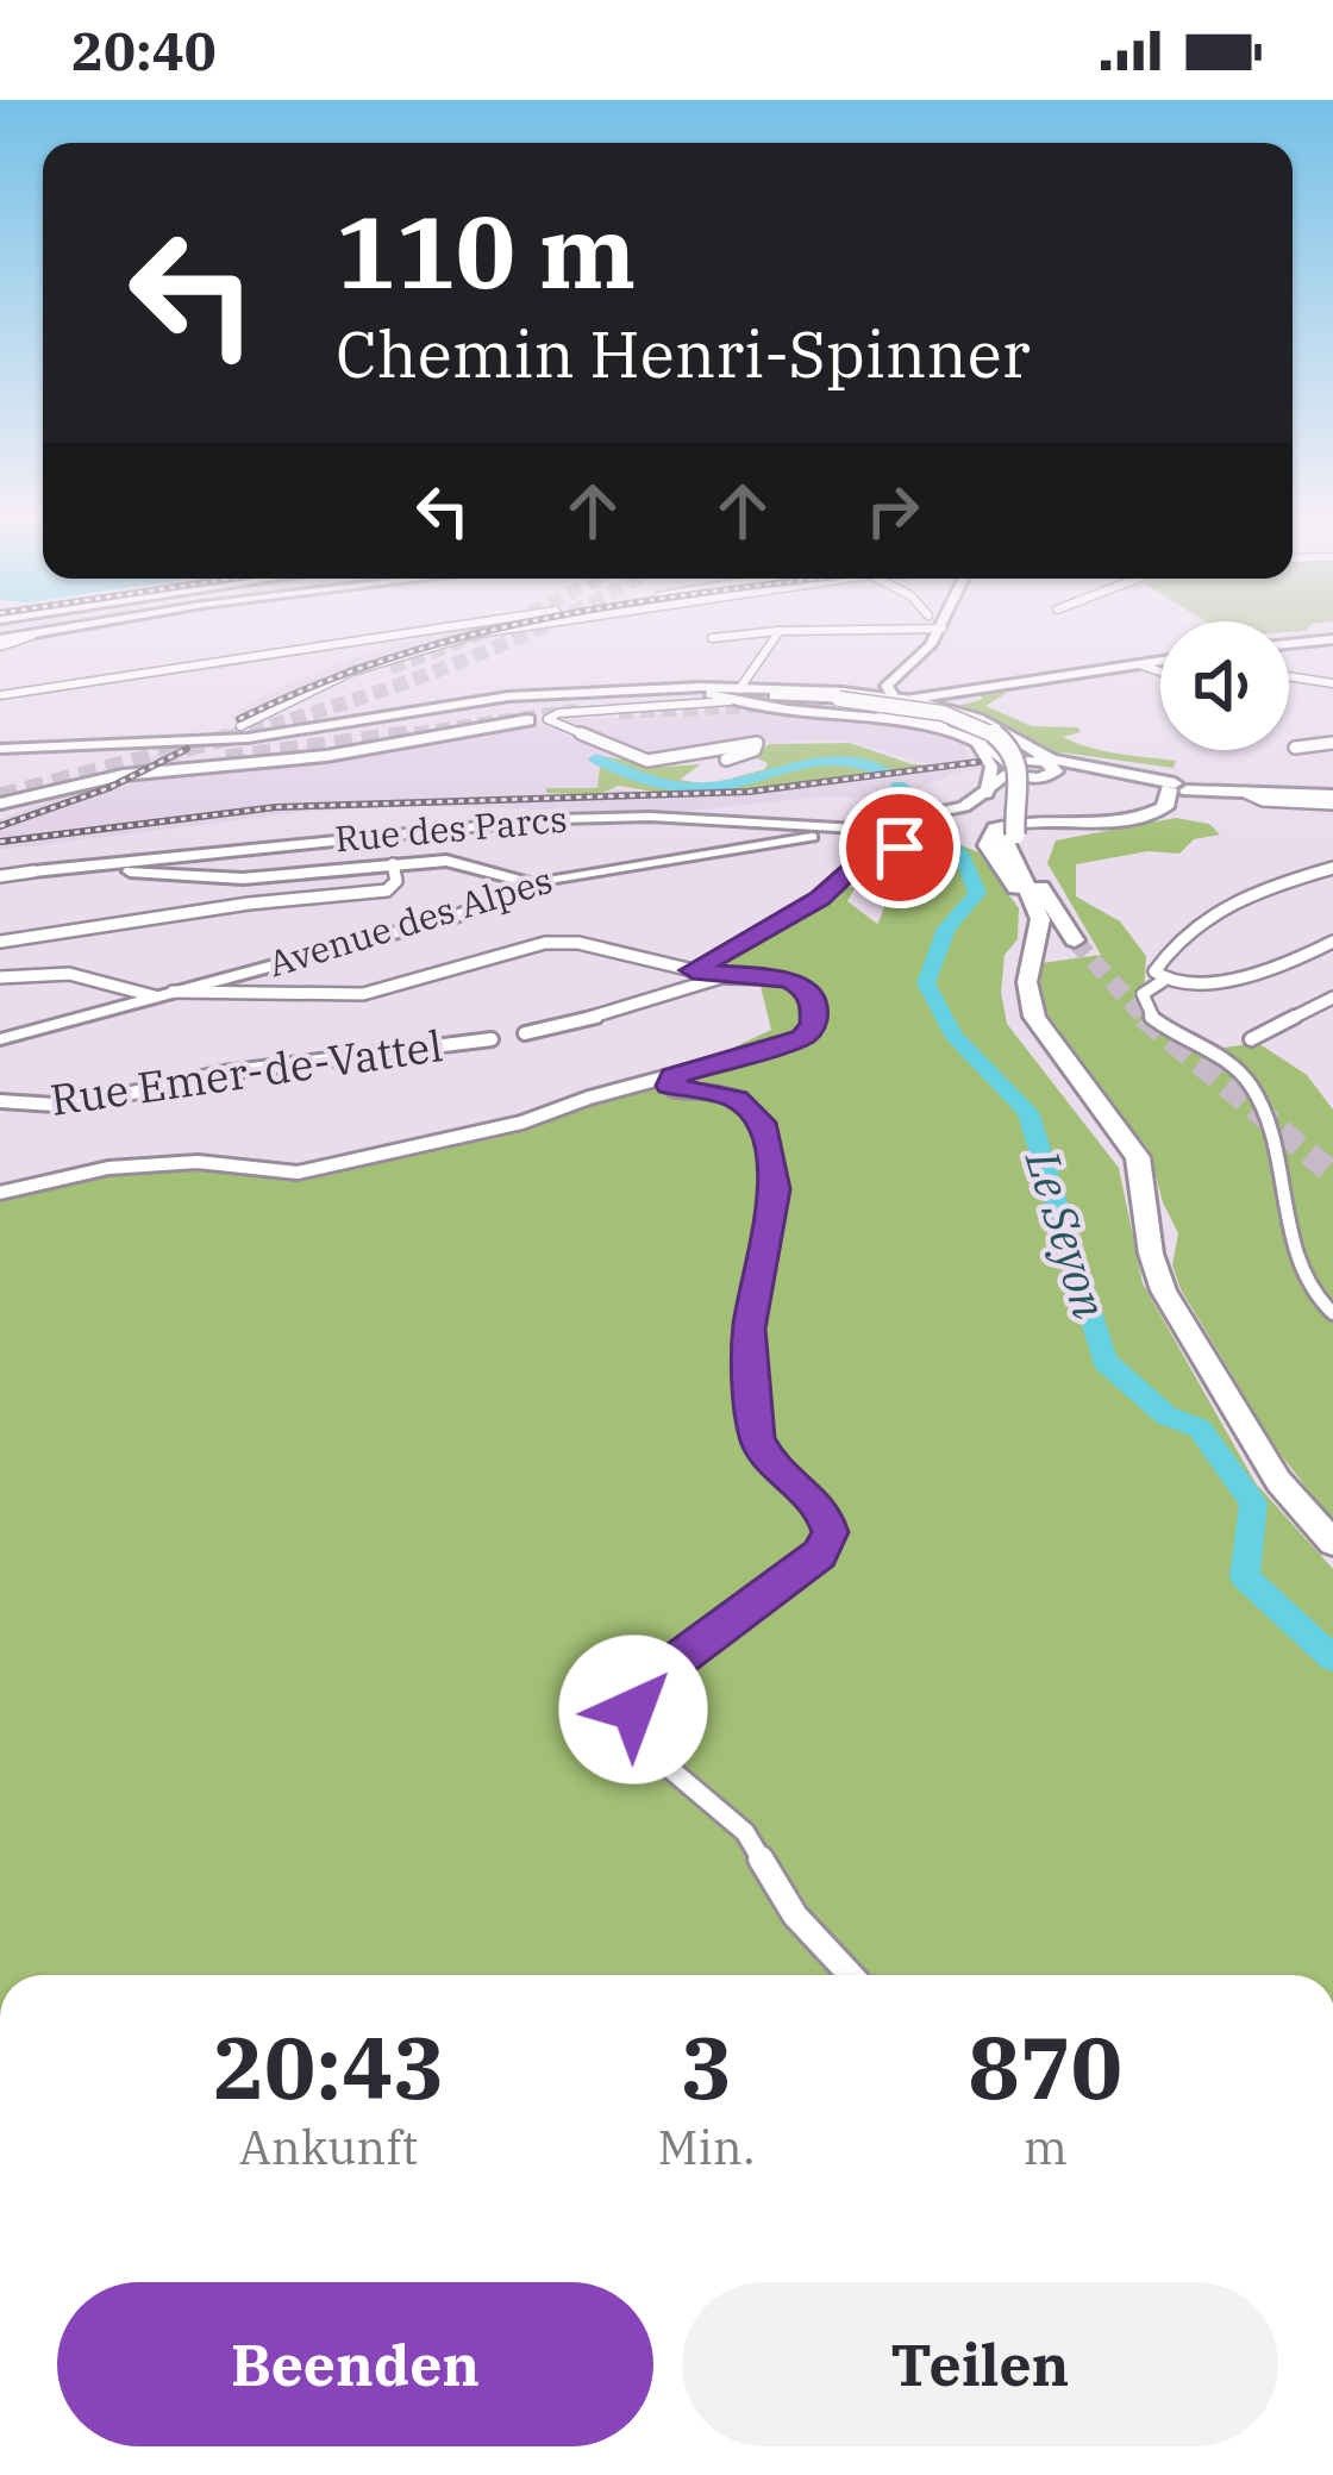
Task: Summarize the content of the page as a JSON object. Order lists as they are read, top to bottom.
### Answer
{
  "streets": {
    "main road": ["Rue des Parcs", "Avenue des Alpes"],
    "street": ["Rue Emer-de-Vattel"]
  },
  "crossings": [
    ["Rue des Parcs", "Avenue des Alpes"]
  ],
  "water": ["Le Seyon"],
  "page": {
    "status": "20:40",
    "turn": ["110 m", "Chemin Henri-Spinner"],
    "eta": [
      "20:43",
      "Ankunft",
      "3",
      "Min.",
      "870",
      "m"
    ],
    "buttons": ["Beenden", "Teilen"]
  }
}
